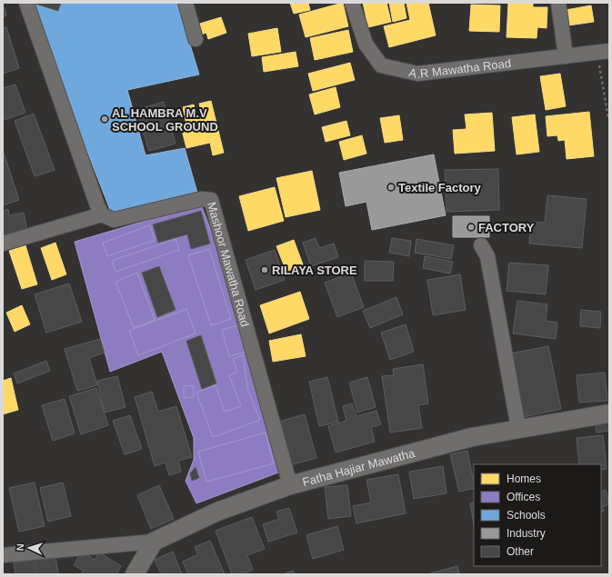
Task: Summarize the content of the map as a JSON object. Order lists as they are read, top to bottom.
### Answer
{
  "streets": {
    "street": ["A.R Mawatha Road", "Mashoor Mawatha Road", "Fatha Hajiar Mawatha"]
  },
  "crossings": [
    ["Mashoor Mawatha Road", "Fatha Hajiar Mawatha"]
  ],
  "places": [
    "AL HAMBRA M.V SCHOOL GROUND",
    "Textile Factory",
    "FACTORY",
    "RILAYA STORE"
  ],
  "legend": [
    "Homes",
    "Offices",
    "Schools",
    "Industry",
    "Other"
  ],
  "north": "left"
}
